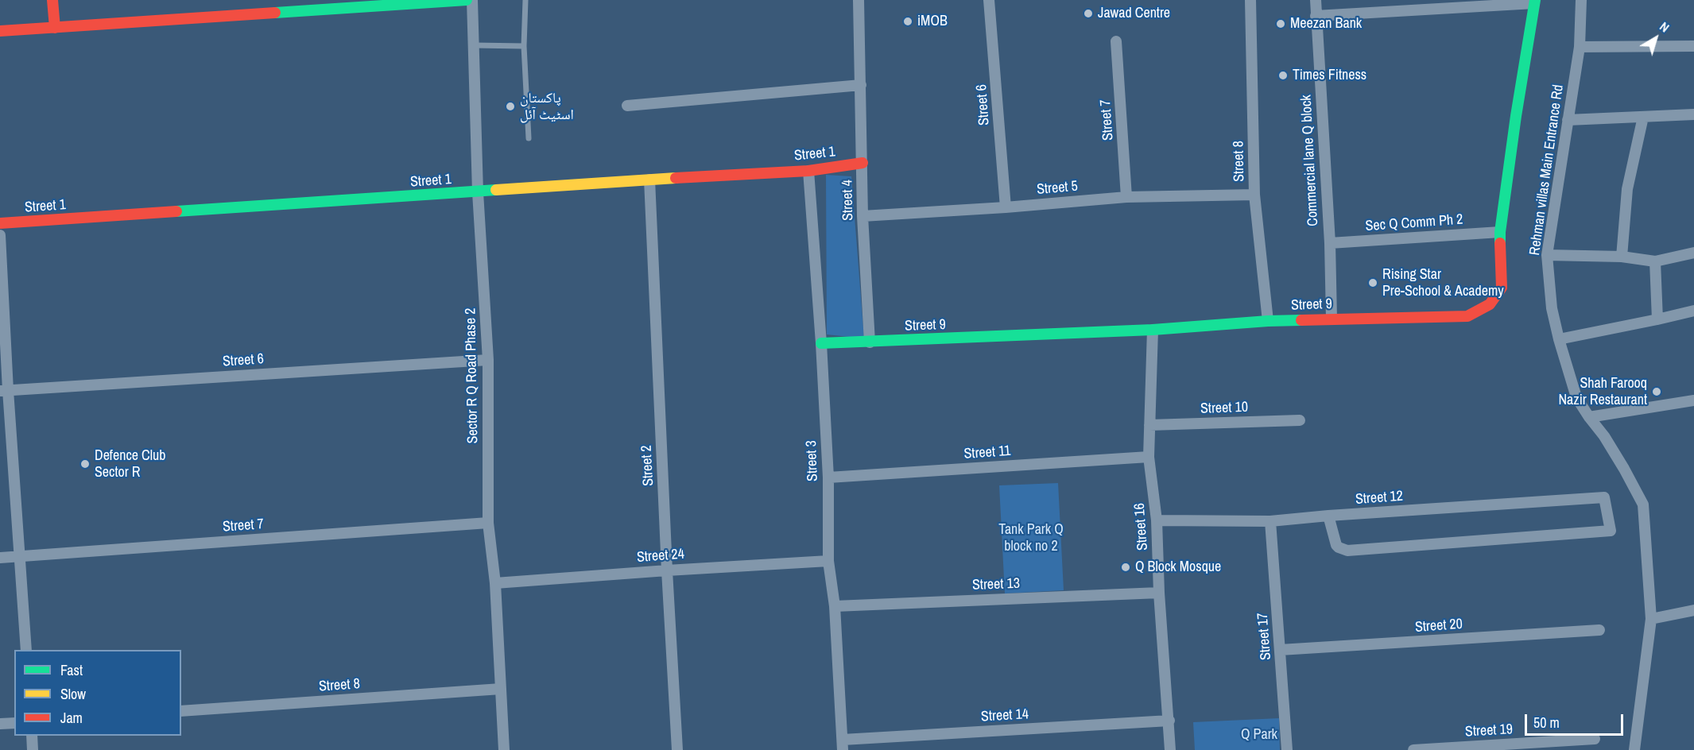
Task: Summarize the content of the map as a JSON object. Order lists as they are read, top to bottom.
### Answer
{
  "streets": {
    "street": [
      "Street 6",
      "Street 7",
      "Street 1",
      "Commercial lane Q block",
      "Street 8",
      "Rehman villas Main Entrance Rd",
      "Street 5",
      "Street 4",
      "Sec Q Comm Ph 2",
      "Street 9",
      "Sector R Q Road Phase 2",
      "Street 10",
      "Street 11",
      "Street 3",
      "Street 2",
      "Street 12",
      "Street 16",
      "Street 24",
      "Street 13",
      "Street 20",
      "Street 17",
      "Street 14",
      "Street 19"
    ]
  },
  "crossings": [
    ["Street 6", "Street 5"],
    ["Street 6", "Sector R Q Road Phase 2"],
    ["Street 7", "Street 5"],
    ["Street 7", "Sector R Q Road Phase 2"],
    ["Street 1", "Street 4"],
    ["Street 1", "Sector R Q Road Phase 2"],
    ["Street 1", "Street 3"],
    ["Street 1", "Street 2"],
    ["Commercial lane Q block", "Sec Q Comm Ph 2"],
    ["Commercial lane Q block", "Street 9"],
    ["Street 8", "Street 5"],
    ["Street 8", "Street 9"],
    ["Street 8", "Sector R Q Road Phase 2"],
    ["Street 5", "Street 4"],
    ["Street 4", "Street 9"],
    ["Sec Q Comm Ph 2", "Street 9"],
    ["Street 9", "Street 3"],
    ["Street 9", "Street 16"],
    ["Sector R Q Road Phase 2", "Street 24"],
    ["Street 10", "Street 16"],
    ["Street 11", "Street 3"],
    ["Street 11", "Street 16"],
    ["Street 3", "Street 24"],
    ["Street 3", "Street 13"],
    ["Street 3", "Street 14"],
    ["Street 2", "Street 24"],
    ["Street 12", "Street 16"],
    ["Street 12", "Street 17"],
    ["Street 16", "Street 13"],
    ["Street 16", "Street 14"],
    ["Street 20", "Street 17"]
  ],
  "parks": ["Tank Park Q block no 2", "Q Park"],
  "places": [
    "Jawad Centre",
    "iMOB",
    "Meezan Bank",
    "Times Fitness",
    "پاکستان اسٹیٹ آئل",
    "Rising Star Pre-School & Academy",
    "Shah Farooq Nazir Restaurant",
    "Defence Club Sector R",
    "Q Block Mosque"
  ],
  "legend": ["Fast", "Slow", "Jam"],
  "scale_bar": "50 m",
  "north": "top right"
}
